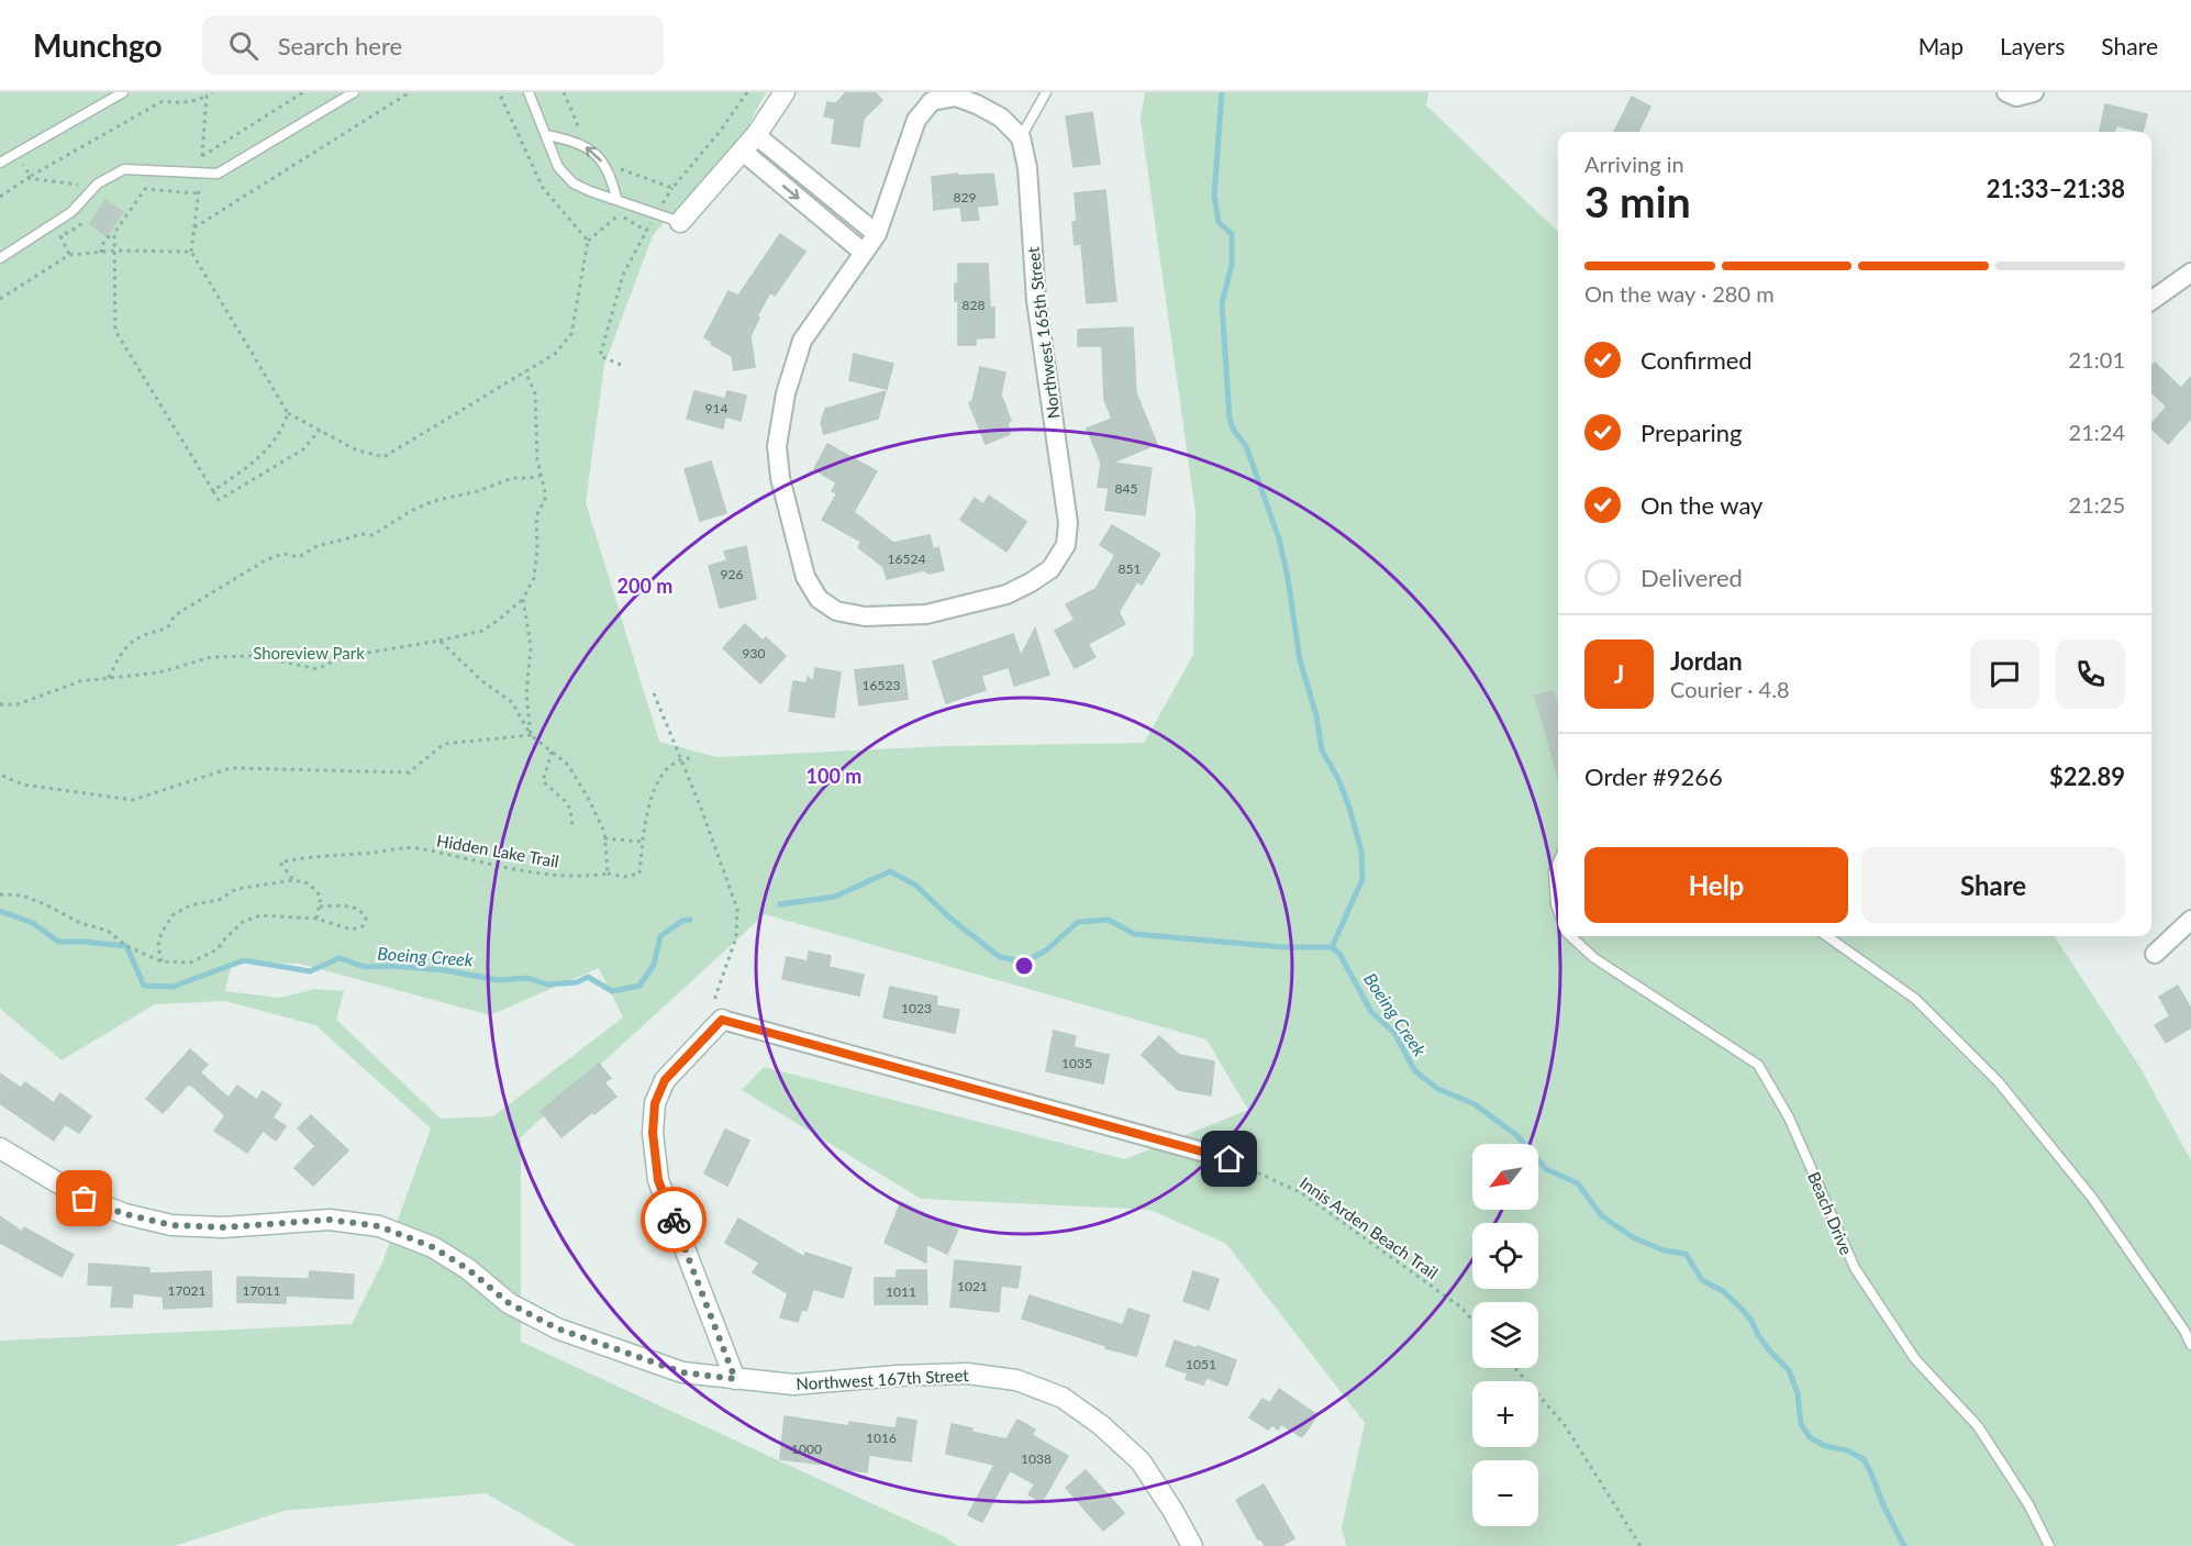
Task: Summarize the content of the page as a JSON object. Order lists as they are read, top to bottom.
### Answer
{
  "streets": {
    "street": ["Northwest 165th Street", "Northwest 167th Street"],
    "lane": ["Beach Drive"],
    "path": ["Hidden Lake Trail", "Innis Arden Beach Trail"]
  },
  "water": ["Boeing Creek"],
  "parks": ["Shoreview Park"],
  "house_numbers": [
    "829",
    "828",
    "914",
    "845",
    "16524",
    "851",
    "926",
    "930",
    "16523",
    "1023",
    "1035",
    "1021",
    "17021",
    "17011",
    "1011",
    "1051",
    "1016",
    "1000",
    "1038"
  ],
  "north": "bottom left",
  "page": {
    "header": "Munchgo",
    "search": "Search here",
    "nav": ["Map", "Layers", "Share"],
    "heading": ["3 min", "Arriving in", "21:33–21:38"],
    "panel": [
      "Jordan",
      "Courier · 4.8",
      "Order #9266",
      "$22.89"
    ],
    "bar": "On the way · 280 m",
    "list": [
      ["Confirmed", "21:01"],
      ["Preparing", "21:24"],
      ["On the way", "21:25"],
      "Delivered"
    ],
    "round": "J",
    "buttons": ["Help", "Share"],
    "map_buttons": ["+", "−"]
  },
  "rings": ["200 m", "100 m"]
}
